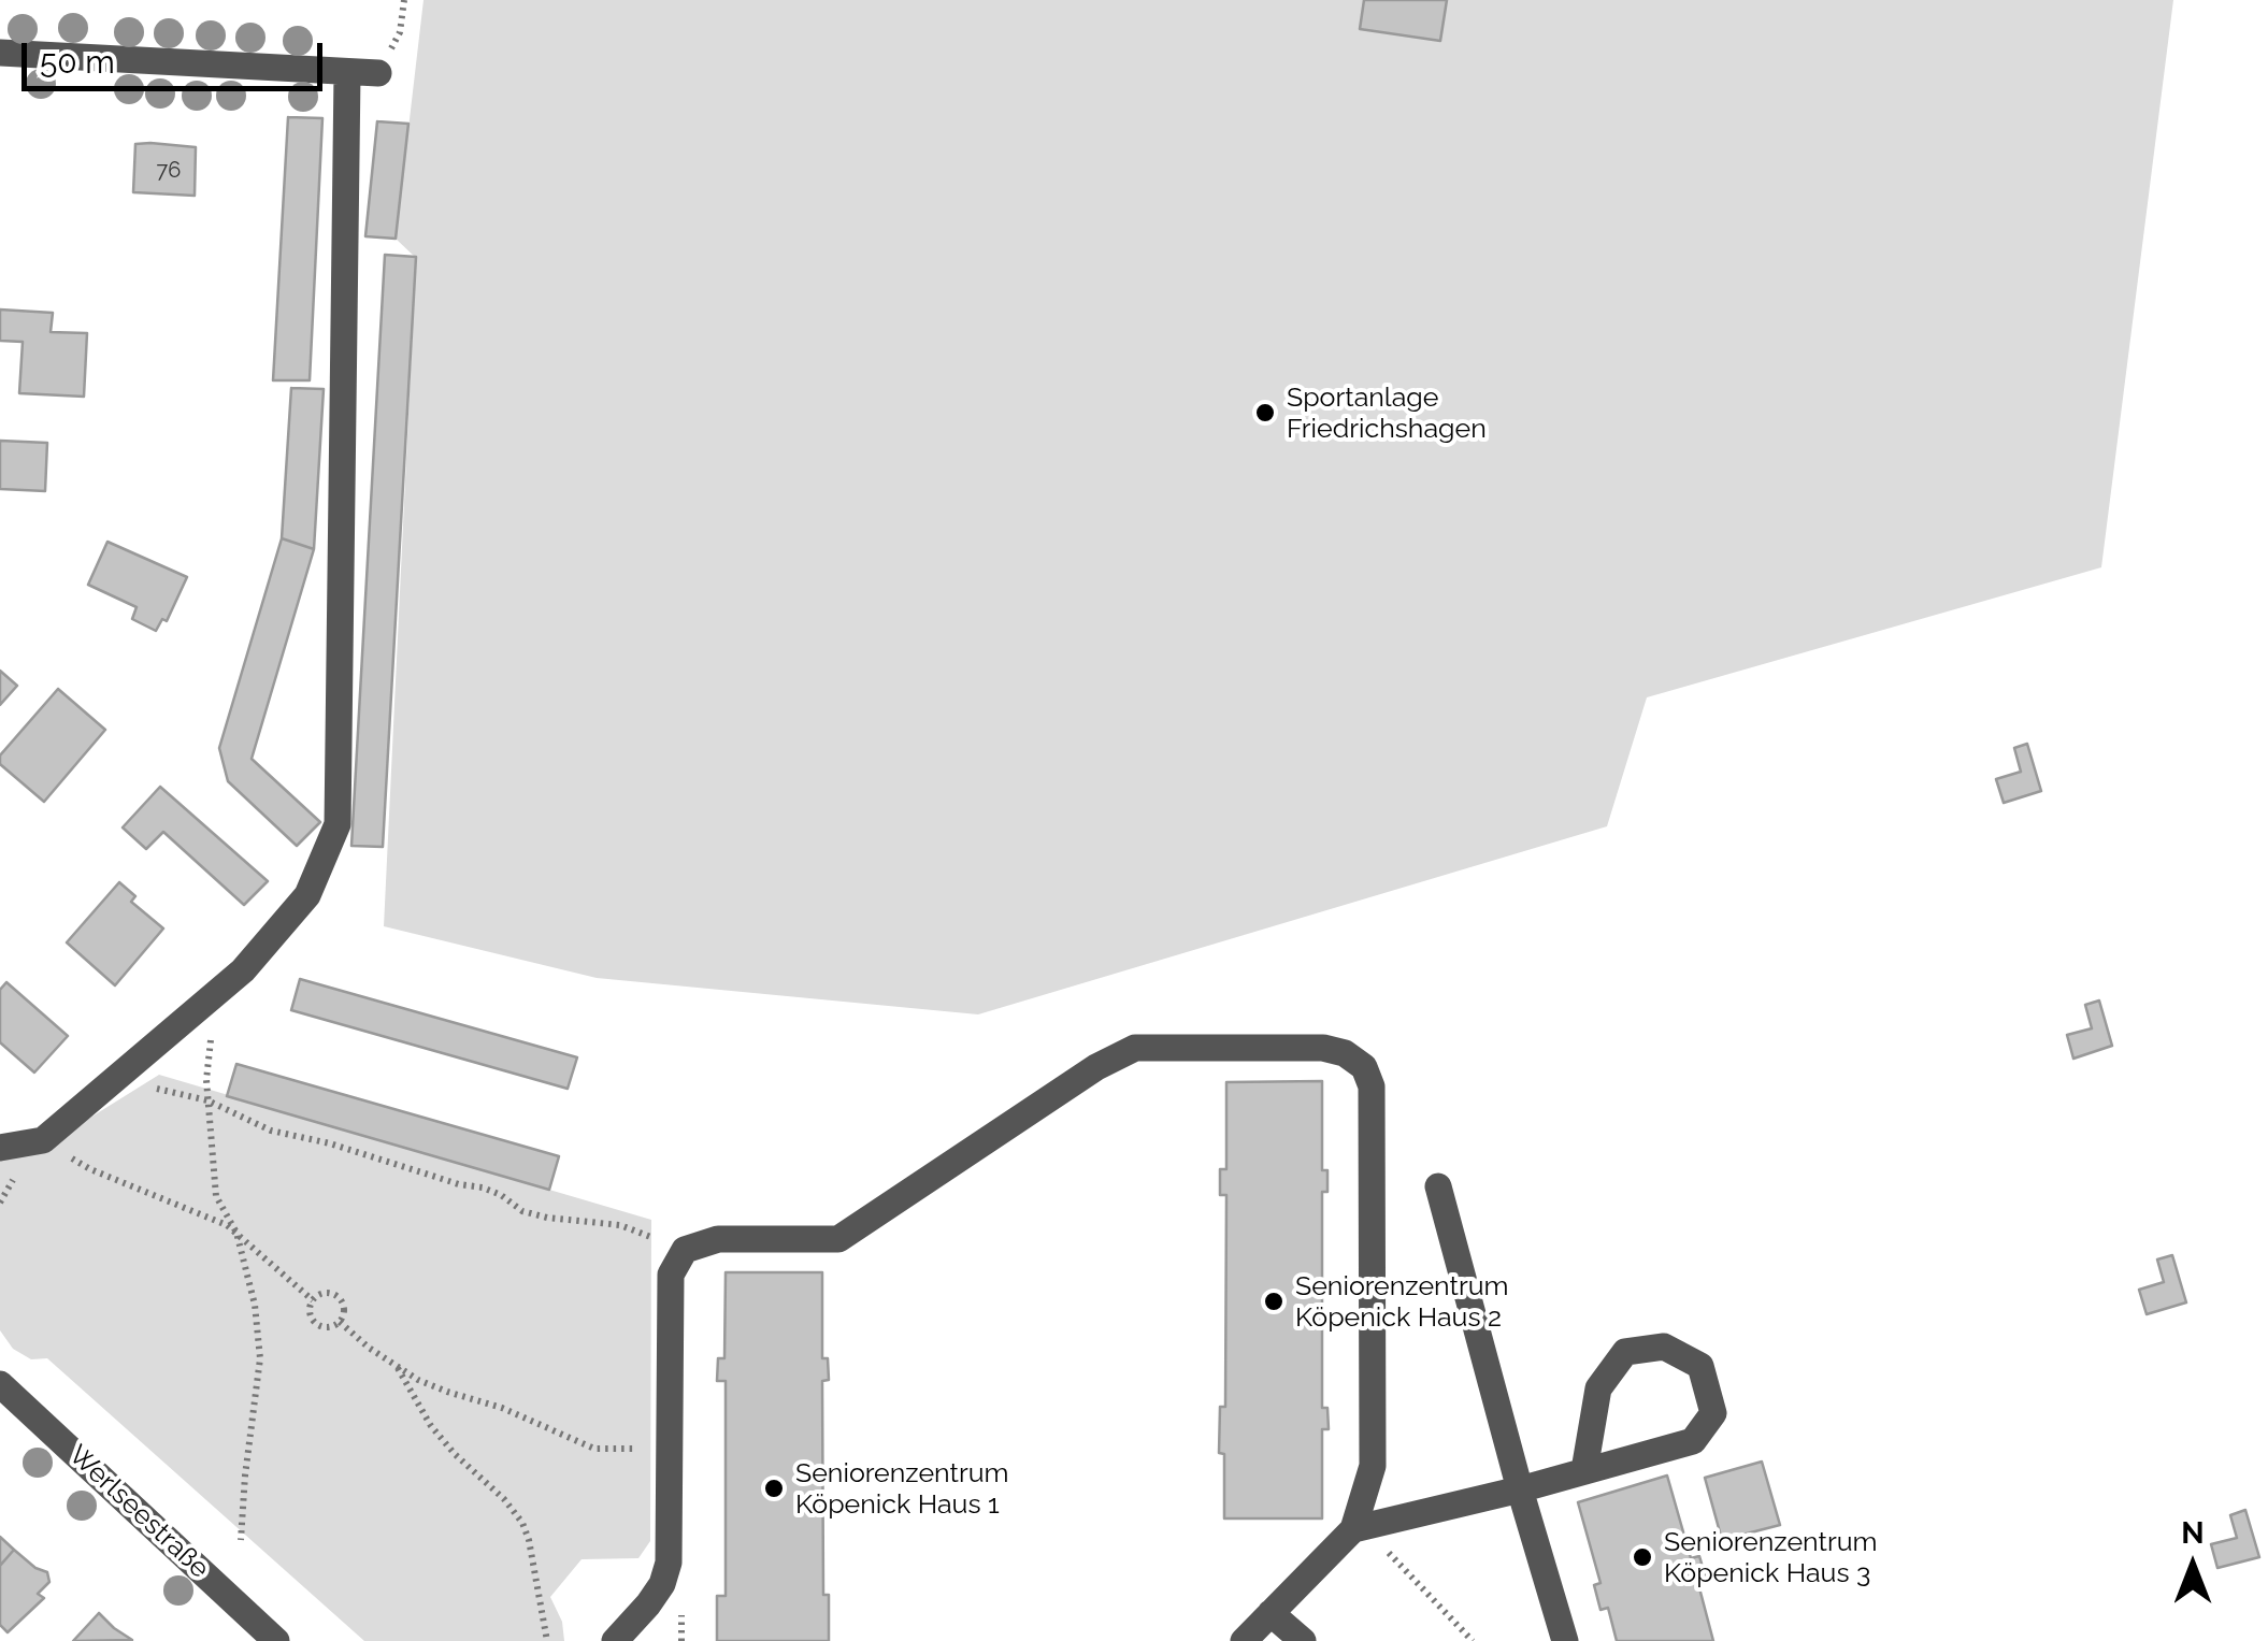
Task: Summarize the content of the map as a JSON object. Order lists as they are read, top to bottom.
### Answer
{
  "streets": {
    "street": ["Werlseestraße"]
  },
  "places": [
    "Sportanlage Friedrichshagen",
    "Seniorenzentrum Köpenick Haus 2",
    "Seniorenzentrum Köpenick Haus 1",
    "Seniorenzentrum Köpenick Haus 3"
  ],
  "house_numbers": ["76"],
  "scale_bar": "50 m",
  "north": "top"
}
